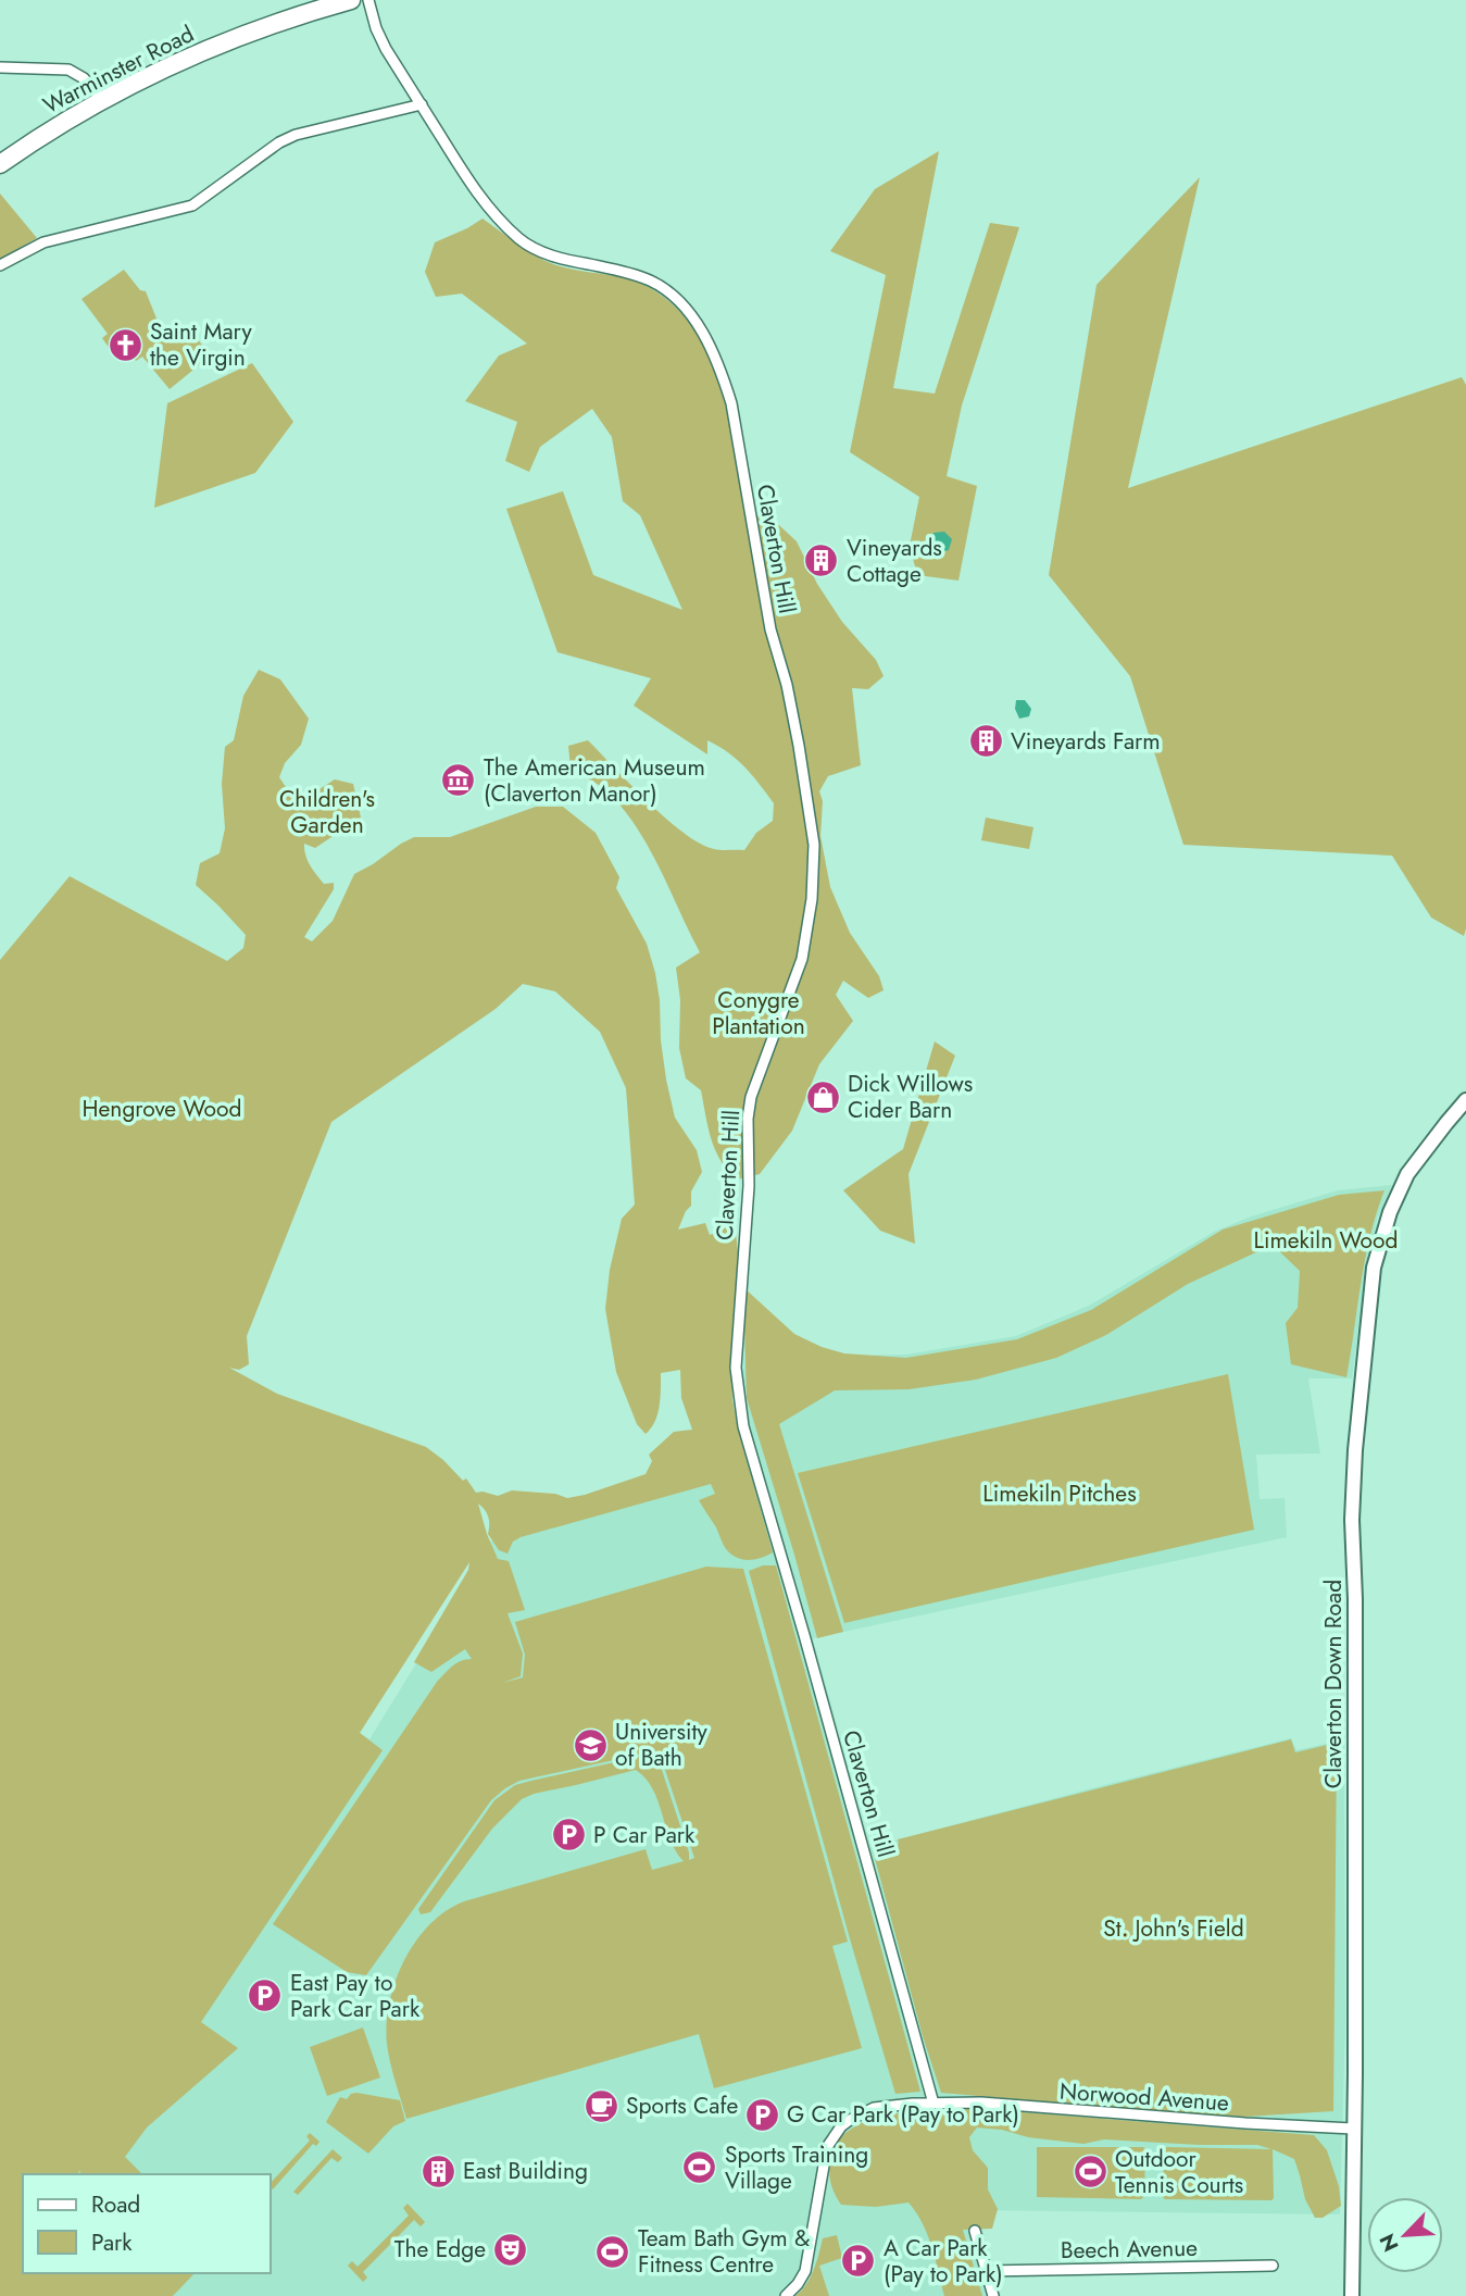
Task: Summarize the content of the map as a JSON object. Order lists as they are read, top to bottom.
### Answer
{
  "streets": {
    "highway": ["Warminster Road"],
    "street": [
      "Claverton Hill",
      "Claverton Down Road",
      "Norwood Avenue",
      "Beech Avenue"
    ]
  },
  "crossings": [
    ["Claverton Hill", "Norwood Avenue"],
    ["Claverton Down Road", "Norwood Avenue"]
  ],
  "parks": [
    "Children's Garden",
    "Conygre Plantation",
    "Hengrove Wood",
    "Limekiln Wood",
    "Limekiln Pitches",
    "St. John's Field"
  ],
  "places": {
    "church": ["Saint Mary the Virgin"],
    "building": ["Vineyards Cottage", "Vineyards Farm", "East Building"],
    "museum": ["The American Museum (Claverton Manor)"],
    "shop": ["Dick Willows Cider Barn"],
    "school or university": ["University of Bath"],
    "parking": [
      "P Car Park",
      "East Pay to Park Car Park",
      "G Car Park (Pay to Park)",
      "A Car Park (Pay to Park)"
    ],
    "cafe": ["Sports Cafe"],
    "sports": ["Sports Training Village", "Outdoor Tennis Courts", "Team Bath Gym & Fitness Centre"],
    "theatre": ["The Edge"]
  },
  "legend": ["Road", "Park"],
  "north": "bottom left"
}
